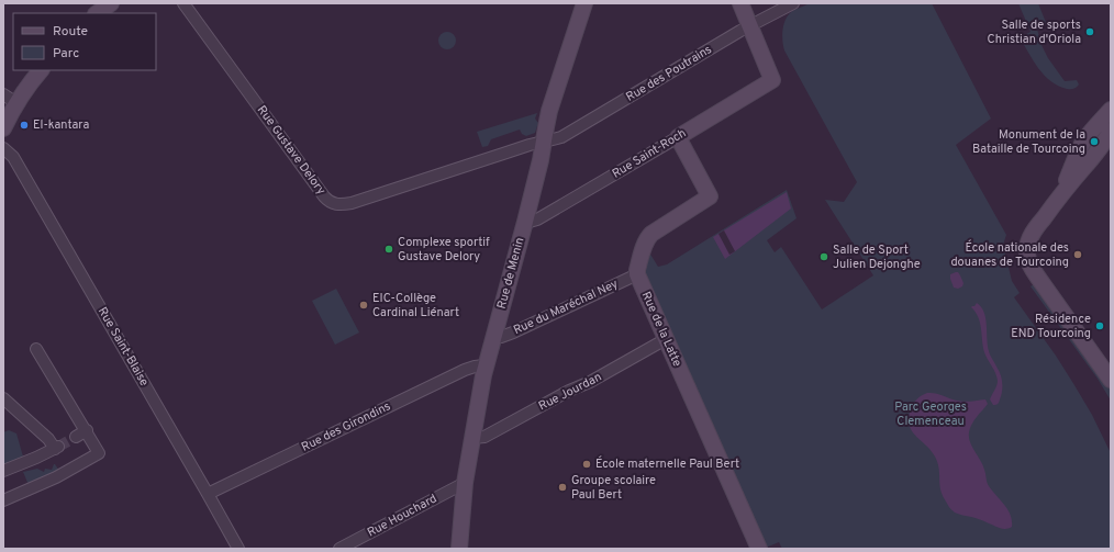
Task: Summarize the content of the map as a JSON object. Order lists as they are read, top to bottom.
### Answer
{
  "streets": {
    "street": [
      "Rue des Poutrains",
      "Rue Gustave Delory",
      "Rue Saint-Roch",
      "Rue de Menin",
      "Rue du Maréchal Ney",
      "Rue de la Latte",
      "Rue Saint-Blaise",
      "Rue Jourdan",
      "Rue des Girondins",
      "Rue Houchard"
    ]
  },
  "crossings": [
    ["Rue des Poutrains", "Rue Gustave Delory"],
    ["Rue des Poutrains", "Rue Saint-Roch"],
    ["Rue des Poutrains", "Rue de Menin"],
    ["Rue Gustave Delory", "Rue de Menin"],
    ["Rue Saint-Roch", "Rue de Menin"],
    ["Rue de Menin", "Rue du Maréchal Ney"],
    ["Rue de Menin", "Rue Jourdan"],
    ["Rue de Menin", "Rue des Girondins"],
    ["Rue de Menin", "Rue Houchard"],
    ["Rue du Maréchal Ney", "Rue de la Latte"],
    ["Rue de la Latte", "Rue Jourdan"],
    ["Rue Saint-Blaise", "Rue des Girondins"]
  ],
  "parks": ["Parc Georges Clemenceau"],
  "places": [
    "Salle de sports Christian d'Oriola",
    "El-kantara",
    "Monument de la Bataille de Tourcoing",
    "Complexe sportif Gustave Delory",
    "École nationale des douanes de Tourcoing",
    "Salle de Sport Julien Dejonghe",
    "EIC-Collège Cardinal Liénart",
    "Résidence END Tourcoing",
    "École maternelle Paul Bert",
    "Groupe scolaire Paul Bert"
  ],
  "legend": ["Route", "Parc"]
}
